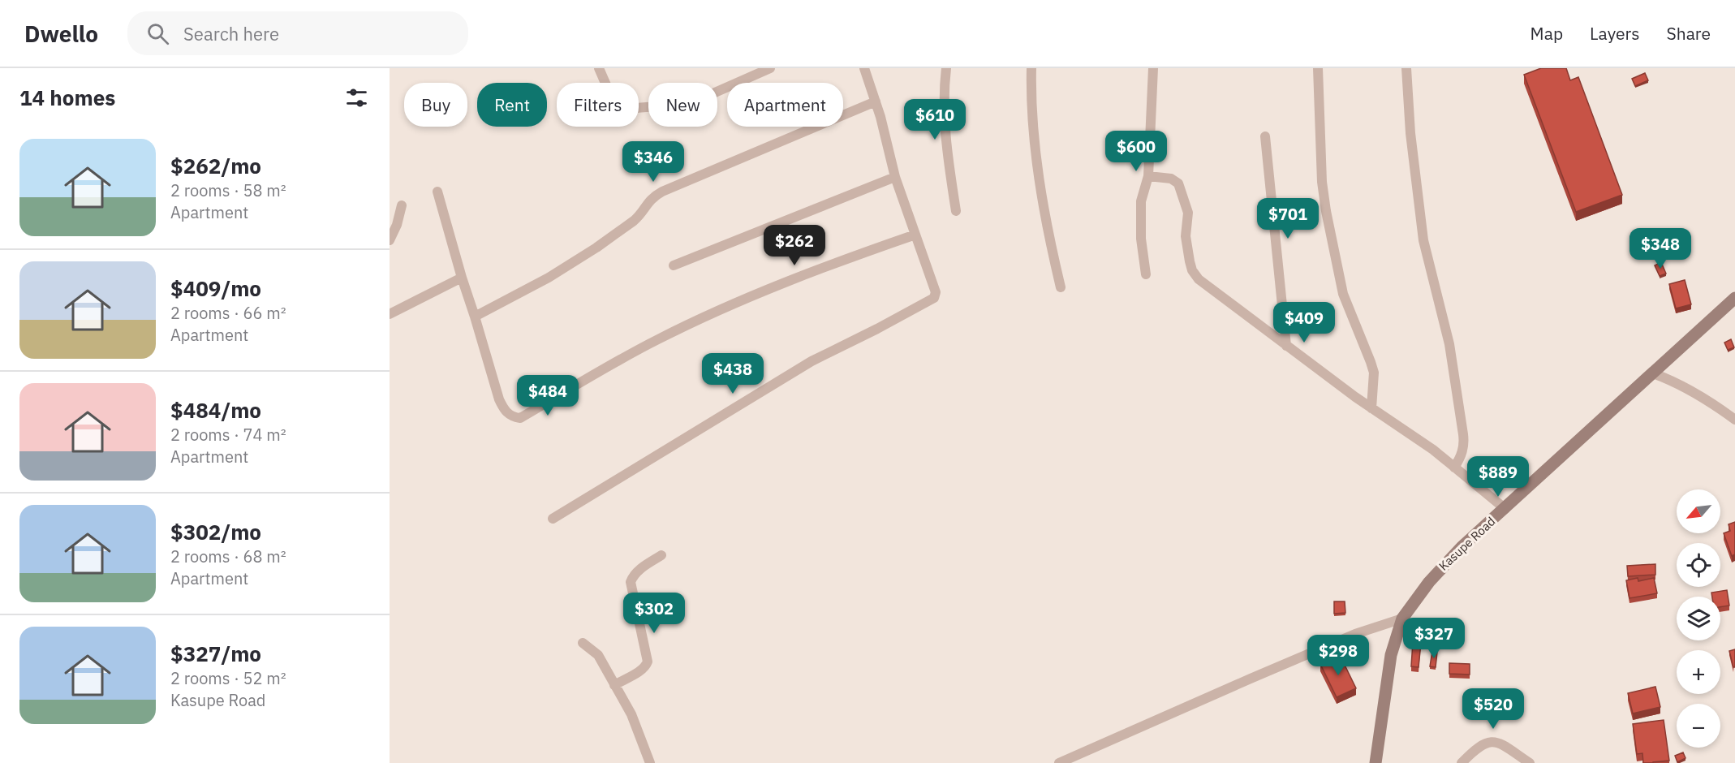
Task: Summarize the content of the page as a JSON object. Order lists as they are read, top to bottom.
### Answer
{
  "streets": {
    "street": ["Kasupe Road"]
  },
  "north": "bottom left",
  "page": {
    "header": "Dwello",
    "search": "Search here",
    "nav": ["Map", "Layers", "Share"],
    "heading": "14 homes",
    "chip": [
      "Buy",
      "Rent",
      "Filters",
      "New",
      "Apartment"
    ],
    "price": [
      "$610",
      "$600",
      "$346",
      "$701",
      "$262",
      "$348",
      "$409",
      "$438",
      "$484",
      "$889",
      "$302",
      "$327",
      "$298",
      "$520"
    ],
    "list": [
      {
        "name": "$262/mo",
        "note": "2 rooms · 58 m² · Apartment"
      },
      {
        "name": "$409/mo",
        "note": "2 rooms · 66 m² · Apartment"
      },
      {
        "name": "$484/mo",
        "note": "2 rooms · 74 m² · Apartment"
      },
      {
        "name": "$302/mo",
        "note": "2 rooms · 68 m² · Apartment"
      },
      {
        "name": "$327/mo",
        "note": "2 rooms · 52 m² · Kasupe Road"
      }
    ],
    "map_buttons": ["+", "−"]
  }
}
